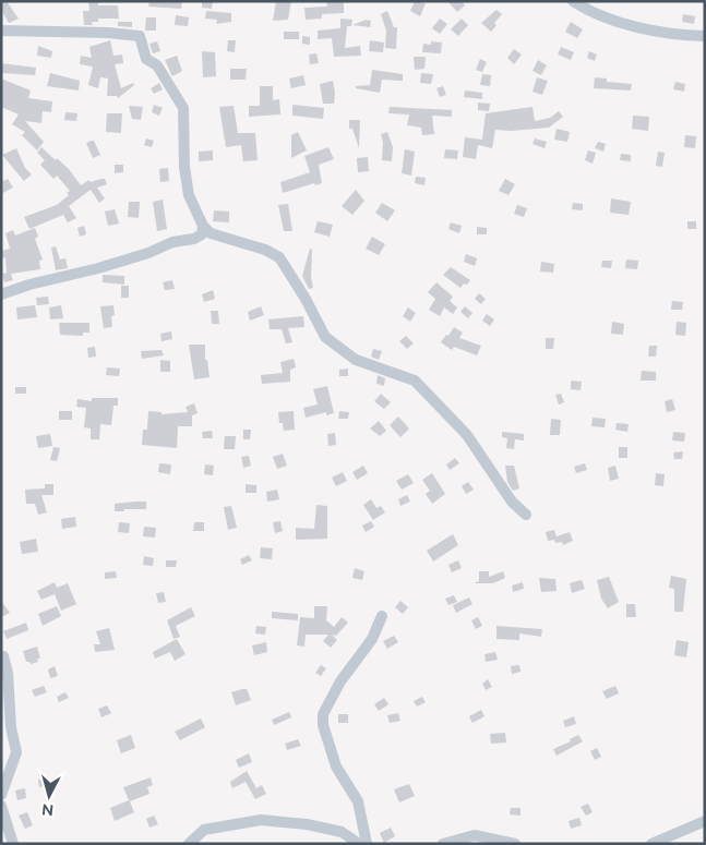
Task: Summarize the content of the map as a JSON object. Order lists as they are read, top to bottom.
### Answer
{
  "north": "bottom"
}
